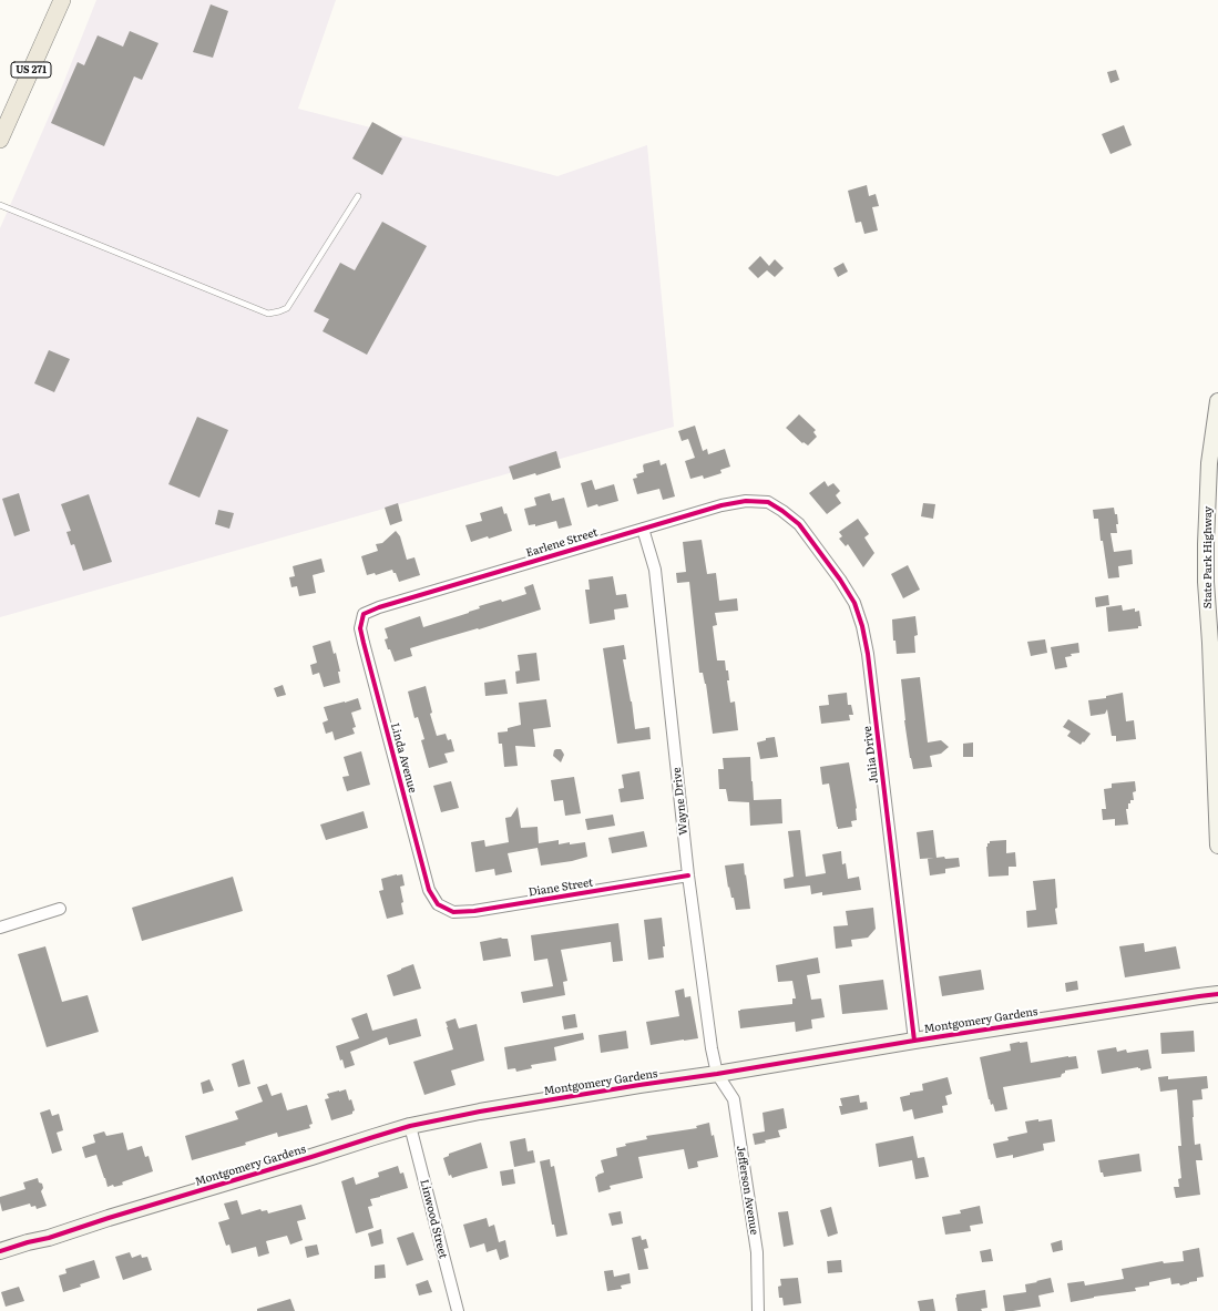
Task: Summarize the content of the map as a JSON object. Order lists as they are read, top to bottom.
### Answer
{
  "streets": {
    "main road": ["US 271"],
    "street": [
      "Earlene Street",
      "State Park Highway",
      "Julia Drive",
      "Linda Avenue",
      "Wayne Drive",
      "Diane Street",
      "Montgomery Gardens",
      "Jefferson Avenue",
      "Linwood Street"
    ]
  },
  "crossings": [
    ["Earlene Street", "Julia Drive"],
    ["Earlene Street", "Linda Avenue"],
    ["Earlene Street", "Wayne Drive"],
    ["Julia Drive", "Montgomery Gardens"],
    ["Linda Avenue", "Diane Street"],
    ["Wayne Drive", "Diane Street"],
    ["Wayne Drive", "Montgomery Gardens"],
    ["Wayne Drive", "Jefferson Avenue"],
    ["Montgomery Gardens", "Jefferson Avenue"],
    ["Montgomery Gardens", "Linwood Street"]
  ]
}
